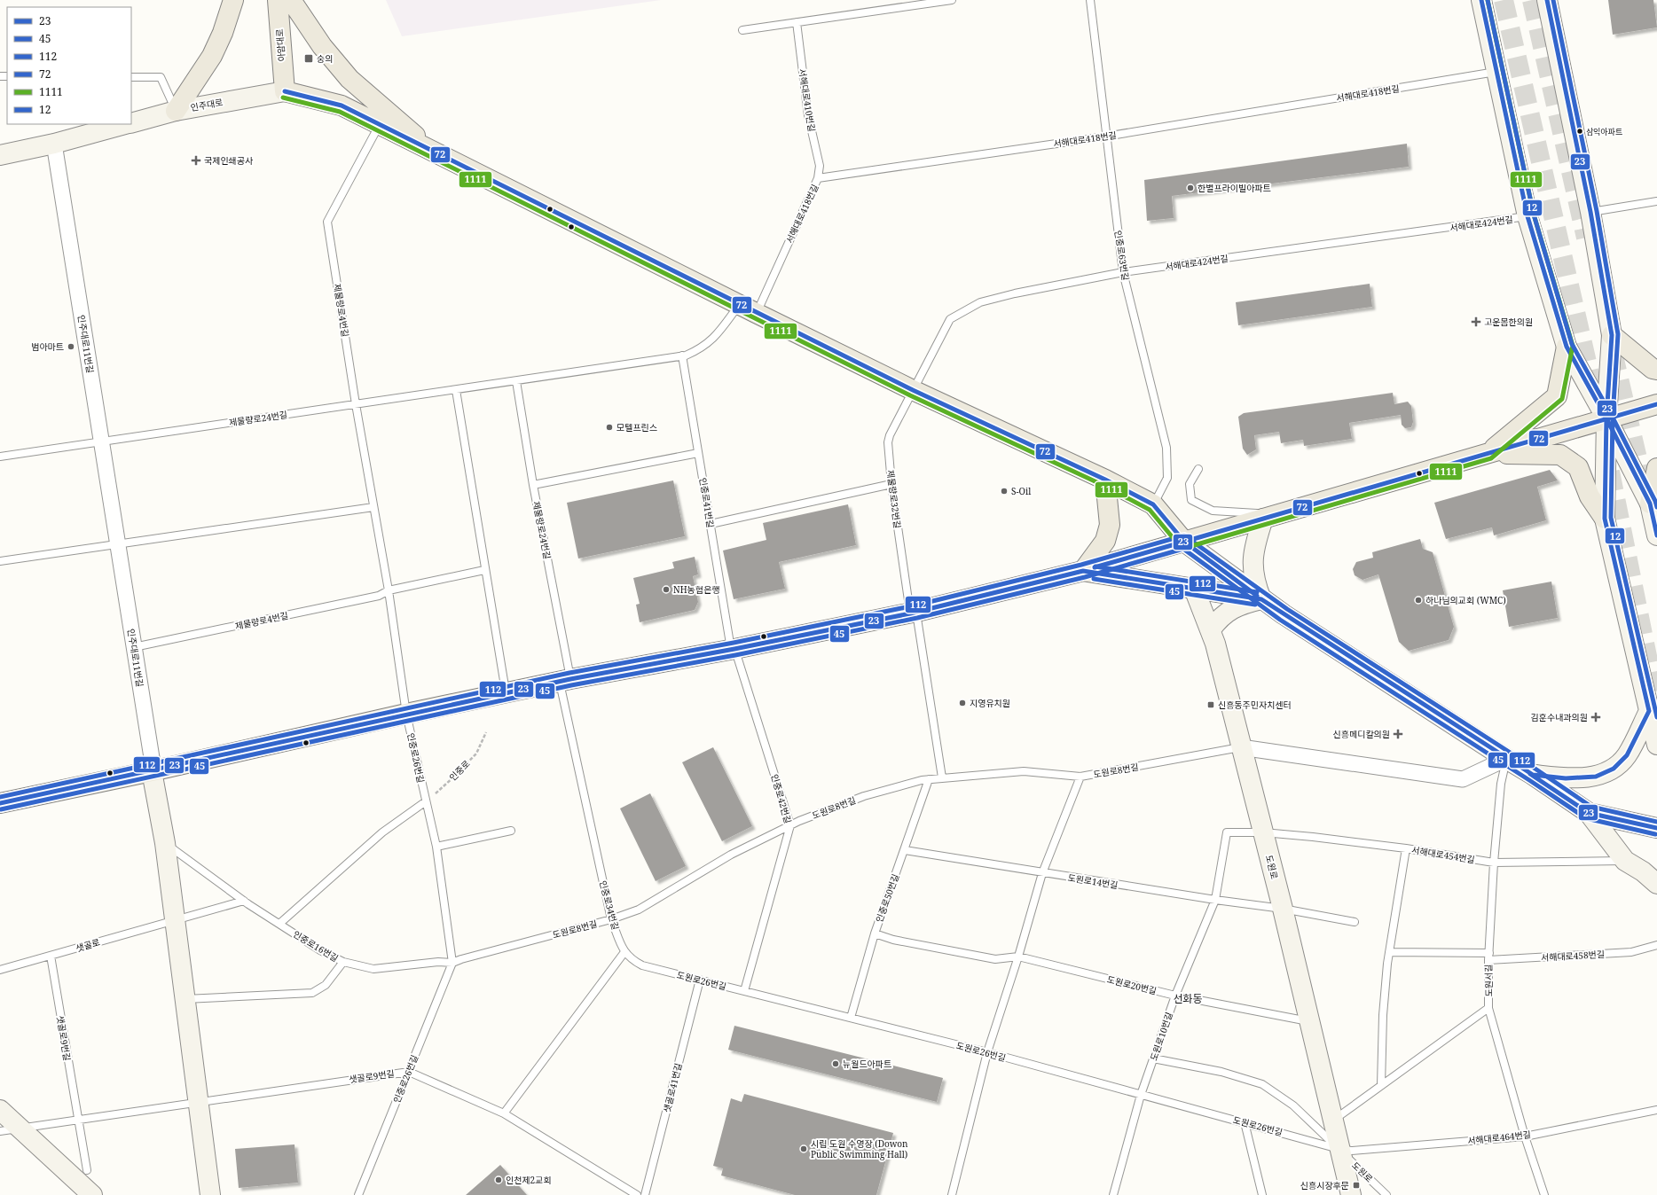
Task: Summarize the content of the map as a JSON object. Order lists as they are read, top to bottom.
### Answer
{
  "streets": {
    "main road": ["아암대로", "인주대로", "도원로"],
    "street": ["인주대로11번길"],
    "lane": [
      "서해대로418번길",
      "서해대로410번길",
      "서해대로424번길",
      "인중로63번길",
      "제물량로4번길",
      "제물량로24번길",
      "제물량로32번길",
      "인중로41번길",
      "인중로26번길",
      "도원로8번길",
      "인중로42번길",
      "서해대로454번길",
      "도원로14번길",
      "인중로50번길",
      "인중로34번길",
      "샛골로",
      "인중로16번길",
      "서해대로458번길",
      "도원로26번길",
      "도원서길",
      "도원로20번길",
      "도원로10번길",
      "샛골로9번길",
      "샛골로41번길",
      "서해대로464번길"
    ],
    "path": ["인중로"]
  },
  "crossings": [
    ["아암대로", "인주대로"],
    ["서해대로418번길", "서해대로410번길"],
    ["서해대로418번길", "인중로63번길"],
    ["서해대로418번길", "제물량로24번길"],
    ["인주대로", "인주대로11번길"],
    ["서해대로424번길", "인중로63번길"],
    ["서해대로424번길", "제물량로32번길"],
    ["제물량로4번길", "인주대로11번길"],
    ["제물량로4번길", "제물량로24번길"],
    ["제물량로4번길", "인중로26번길"],
    ["인주대로11번길", "제물량로24번길"],
    ["제물량로24번길", "인중로41번길"],
    ["제물량로24번길", "인중로34번길"],
    ["인중로41번길", "인중로42번길"],
    ["인중로26번길", "인중로"],
    ["인중로26번길", "도원로8번길"],
    ["인중로26번길", "샛골로9번길"],
    ["도원로8번길", "인중로42번길"],
    ["도원로8번길", "도원로"],
    ["도원로8번길", "인중로50번길"],
    ["도원로8번길", "인중로34번길"],
    ["인중로42번길", "도원로26번길"],
    ["서해대로454번길", "도원로"],
    ["서해대로454번길", "도원서길"],
    ["서해대로454번길", "도원로10번길"],
    ["도원로", "도원로14번길"],
    ["도원로", "도원로26번길"],
    ["도원로", "도원로20번길"],
    ["도원로", "도원로10번길"],
    ["도원로", "서해대로464번길"],
    ["도원로14번길", "인중로50번길"],
    ["도원로14번길", "도원로10번길"],
    ["인중로50번길", "도원로26번길"],
    ["인중로34번길", "도원로26번길"],
    ["샛골로", "인중로16번길"],
    ["샛골로", "샛골로9번길"],
    ["서해대로458번길", "도원서길"],
    ["도원로26번길", "도원로10번길"],
    ["도원로26번길", "샛골로41번길"],
    ["도원로26번길", "서해대로464번길"],
    ["도원서길", "서해대로464번길"],
    ["도원로20번길", "도원로10번길"]
  ],
  "districts": ["선화동"],
  "places": {
    "transit": ["숭의", "신흥동주민자치센터", "신흥시장후문"],
    "other": [
      "삼익아파트",
      "한별프라이빌아파트",
      "범아마트",
      "모텔프린스",
      "S-Oil",
      "NH농협은행",
      "하나님의교회 (WMC)",
      "지영유치원",
      "뉴월드아파트",
      "시립 도원 수영장 (Dowon Public Swimming Hall)",
      "인천제2교회"
    ],
    "health": [
      "국제인쇄공사",
      "고운몸한의원",
      "김훈수내과의원",
      "신흥메디칼의원"
    ]
  },
  "lines": [
    "transit line 23",
    "transit line 1111",
    "transit line 12",
    "transit line 72",
    "transit line 112",
    "transit line 45"
  ],
  "legend": [
    "23",
    "45",
    "112",
    "72",
    "1111",
    "12"
  ]
}
